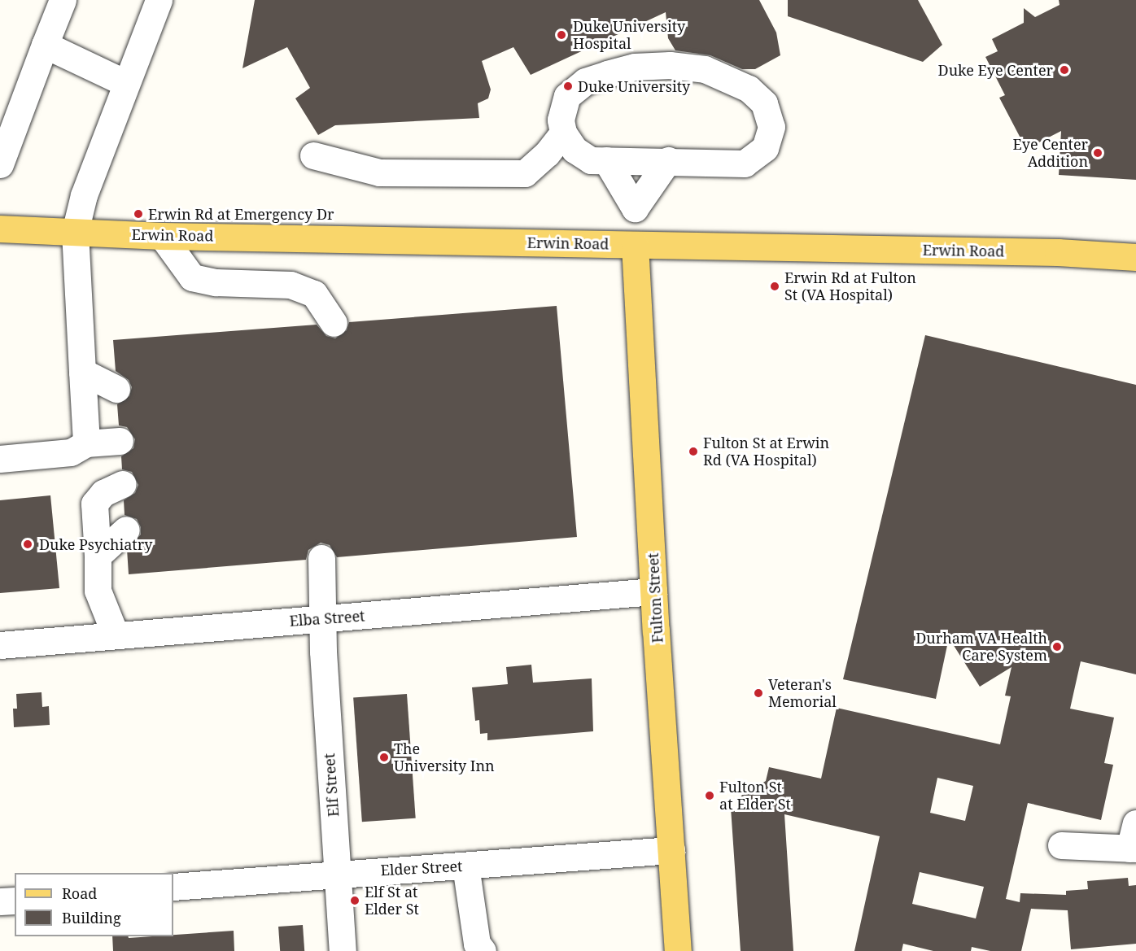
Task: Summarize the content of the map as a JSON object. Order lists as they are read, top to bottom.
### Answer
{
  "streets": {
    "main road": ["Erwin Road", "Fulton Street"],
    "street": ["Elba Street", "Elf Street", "Elder Street"]
  },
  "crossings": [
    ["Erwin Road", "Fulton Street"],
    ["Fulton Street", "Elba Street"],
    ["Fulton Street", "Elder Street"],
    ["Elba Street", "Elf Street"],
    ["Elf Street", "Elder Street"]
  ],
  "places": [
    "Duke University Hospital",
    "Duke Eye Center",
    "Duke University",
    "Eye Center Addition",
    "Erwin Rd at Emergency Dr",
    "Erwin Rd at Fulton St (VA Hospital)",
    "Fulton St at Erwin Rd (VA Hospital)",
    "Duke Psychiatry",
    "Durham VA Health Care System",
    "Veteran's Memorial",
    "The University Inn",
    "Fulton St at Elder St",
    "Elf St at Elder St"
  ],
  "legend": ["Road", "Building"]
}
